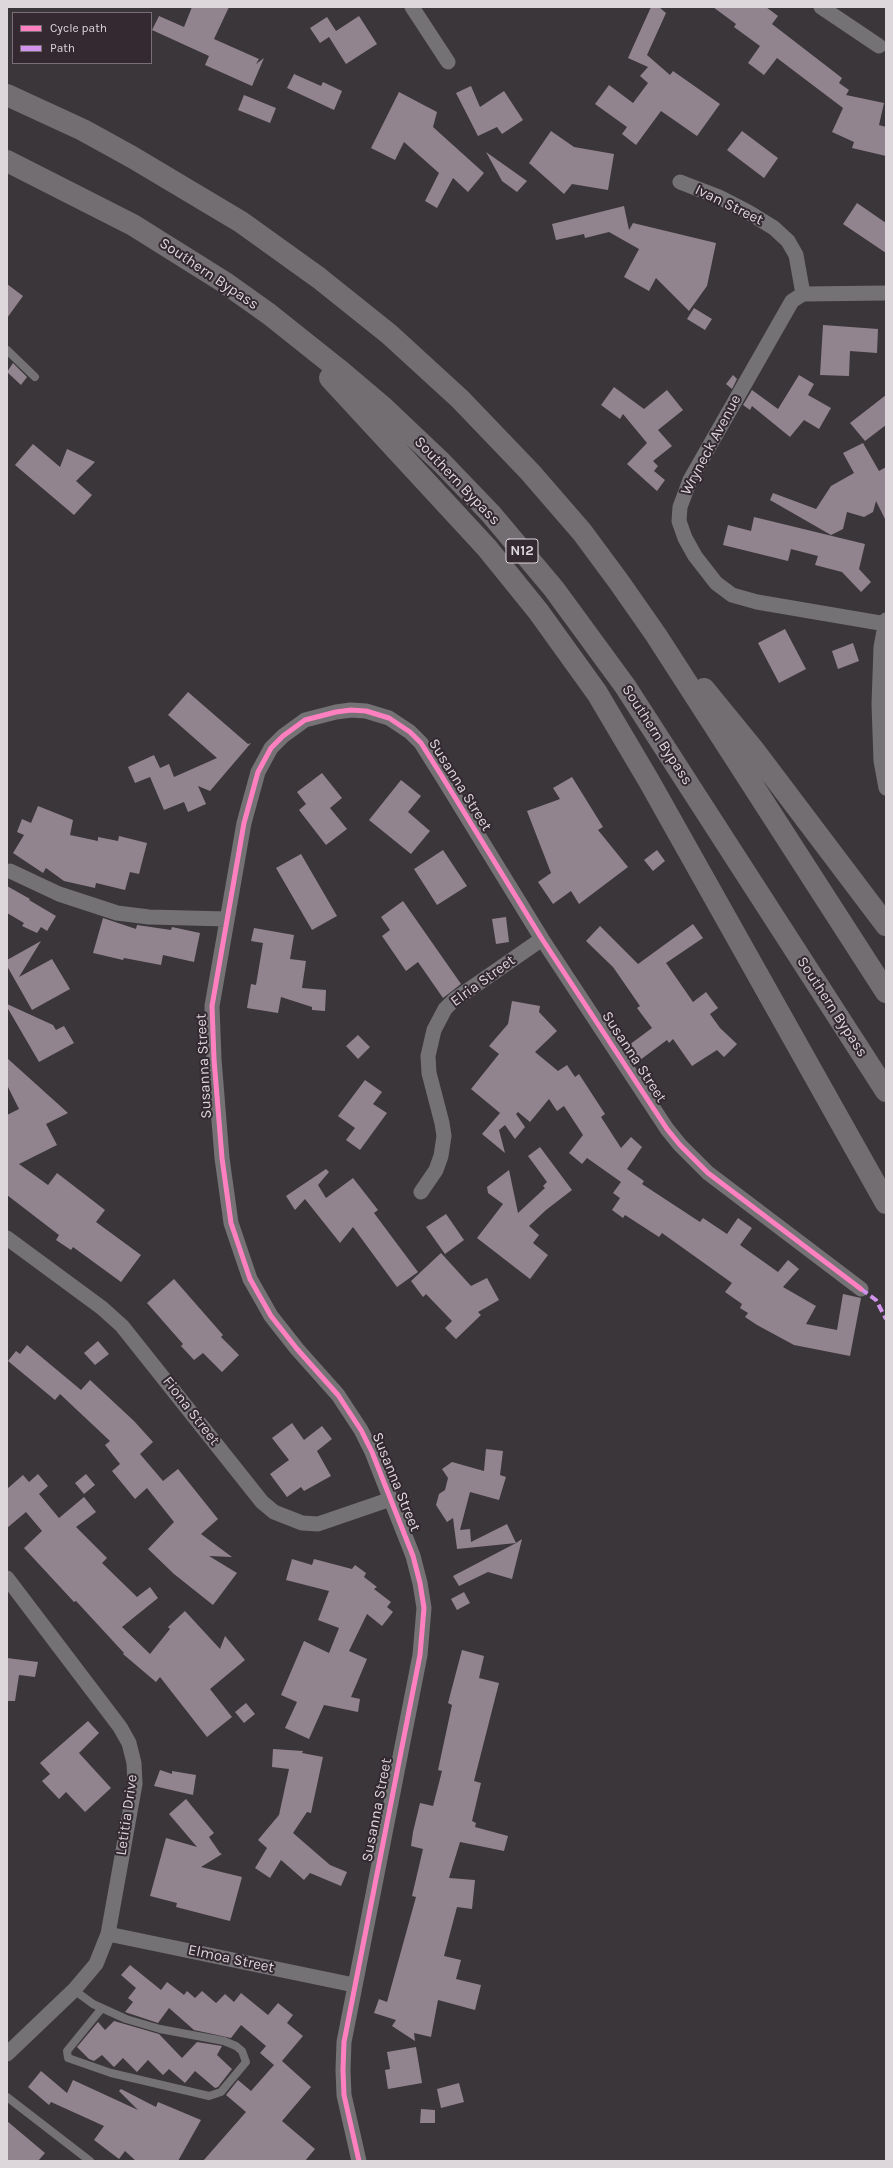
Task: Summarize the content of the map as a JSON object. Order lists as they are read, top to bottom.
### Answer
{
  "streets": {
    "highway": ["Southern Bypass", "N12"],
    "street": [
      "Ivan Street",
      "Wryneck Avenue",
      "Susanna Street",
      "Elria Street",
      "Fiona Street",
      "Letitia Drive",
      "Elmoa Street"
    ]
  },
  "crossings": [
    ["Ivan Street", "Wryneck Avenue"],
    ["Susanna Street", "Elria Street"],
    ["Susanna Street", "Fiona Street"],
    ["Susanna Street", "Elmoa Street"],
    ["Letitia Drive", "Elmoa Street"]
  ],
  "legend": ["Cycle path", "Path"]
}
